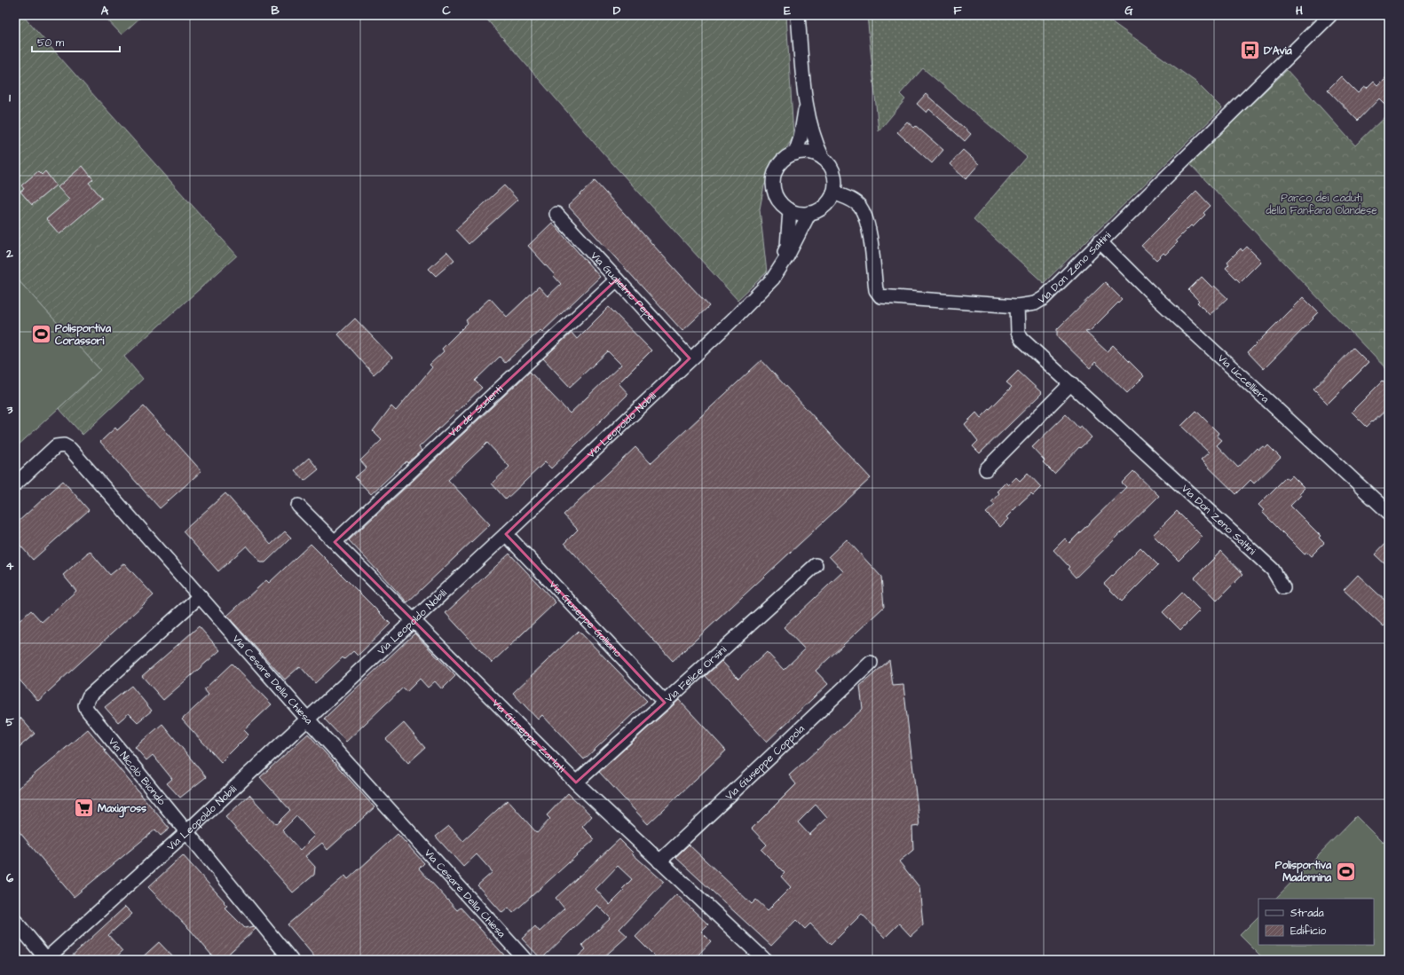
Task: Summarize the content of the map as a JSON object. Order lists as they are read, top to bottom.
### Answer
{
  "streets": {
    "street": [
      "Via Don Zeno Saltini",
      "Via Guglielmo Pepe",
      "Via Uccelliera",
      "Via de’ Sudenti",
      "Via Leopoldo Nobili",
      "Via Giuseppe Galliano",
      "Via Felice Orsini",
      "Via Cesare Della Chiesa",
      "Via Giuseppe Zarlati",
      "Via Giuseppe Coppola",
      "Via Nicolò Biondo"
    ]
  },
  "crossings": [
    ["Via Don Zeno Saltini", "Via Uccelliera"],
    ["Via Guglielmo Pepe", "Via de’ Sudenti"],
    ["Via Guglielmo Pepe", "Via Leopoldo Nobili"],
    ["Via de’ Sudenti", "Via Giuseppe Zarlati"],
    ["Via Leopoldo Nobili", "Via Giuseppe Galliano"],
    ["Via Leopoldo Nobili", "Via Cesare Della Chiesa"],
    ["Via Leopoldo Nobili", "Via Giuseppe Zarlati"],
    ["Via Leopoldo Nobili", "Via Nicolò Biondo"],
    ["Via Giuseppe Galliano", "Via Felice Orsini"],
    ["Via Felice Orsini", "Via Giuseppe Zarlati"],
    ["Via Cesare Della Chiesa", "Via Nicolò Biondo"],
    ["Via Giuseppe Zarlati", "Via Giuseppe Coppola"]
  ],
  "parks": ["Parco dei caduti della Fanfara Olandese"],
  "places": {
    "bus stop": ["D'Avia"],
    "sports": ["Polisportiva Corassori", "Polisportiva Madonnina"],
    "supermarket": ["Maxigross"]
  },
  "legend": ["Strada", "Edificio"],
  "scale_bar": "50 m",
  "grid": {
    "columns": [
      "A",
      "B",
      "C",
      "D",
      "E",
      "F",
      "G",
      "H"
    ],
    "rows": [
      "1",
      "2",
      "3",
      "4",
      "5",
      "6"
    ]
  }
}
